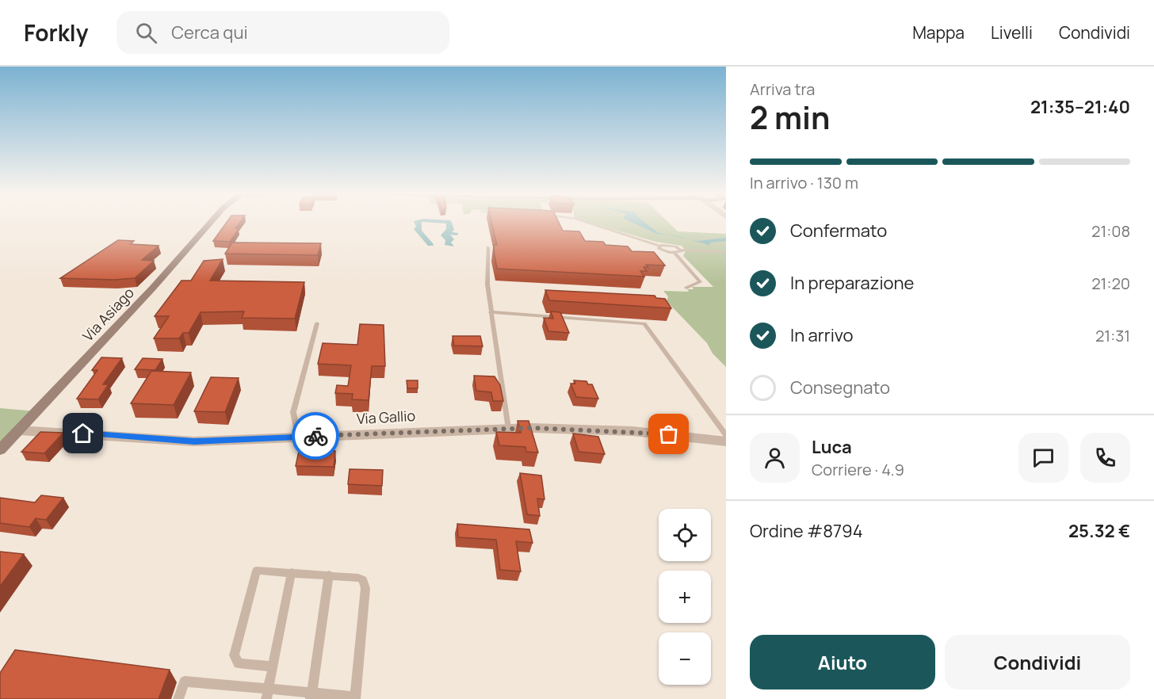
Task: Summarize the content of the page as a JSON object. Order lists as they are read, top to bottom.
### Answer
{
  "streets": {
    "main road": ["Via Asiago"],
    "street": ["Via Gallio"]
  },
  "crossings": [
    ["Via Asiago", "Via Gallio"]
  ],
  "page": {
    "header": "Forkly",
    "search": "Cerca qui",
    "nav": ["Mappa", "Livelli", "Condividi"],
    "heading": ["2 min", "Arriva tra", "21:35–21:40"],
    "panel": [
      "Luca",
      "Corriere · 4.9",
      "Ordine #8794",
      "25.32 €"
    ],
    "bar": "In arrivo · 130 m",
    "list": [
      ["Confermato", "21:08"],
      ["In preparazione", "21:20"],
      ["In arrivo", "21:31"],
      "Consegnato"
    ],
    "map_buttons": ["+", "−"],
    "buttons": ["Aiuto", "Condividi"]
  }
}
